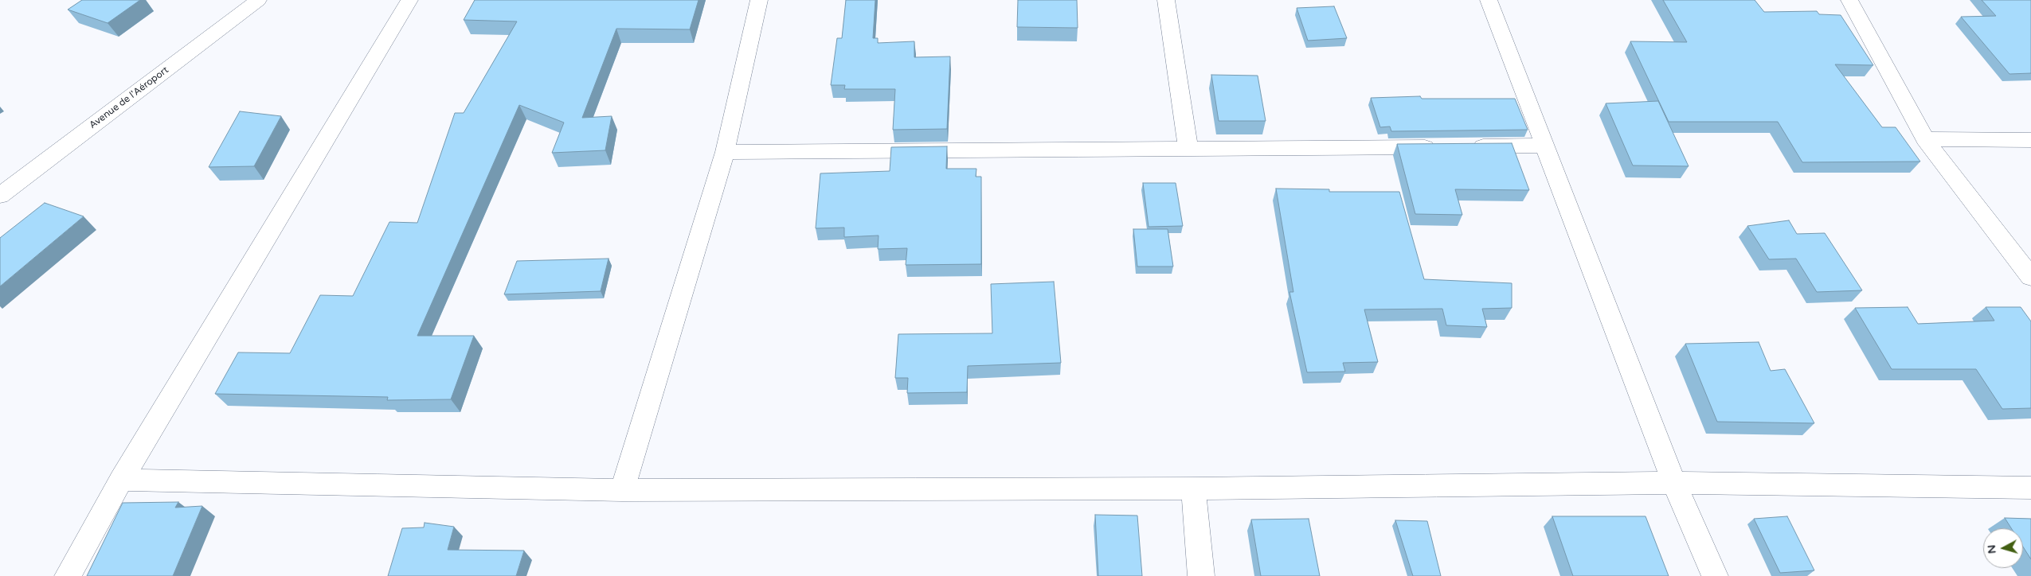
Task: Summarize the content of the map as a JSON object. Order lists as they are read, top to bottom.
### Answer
{
  "streets": {
    "street": ["Avenue de l'Aéroport"]
  },
  "north": "left"
}
